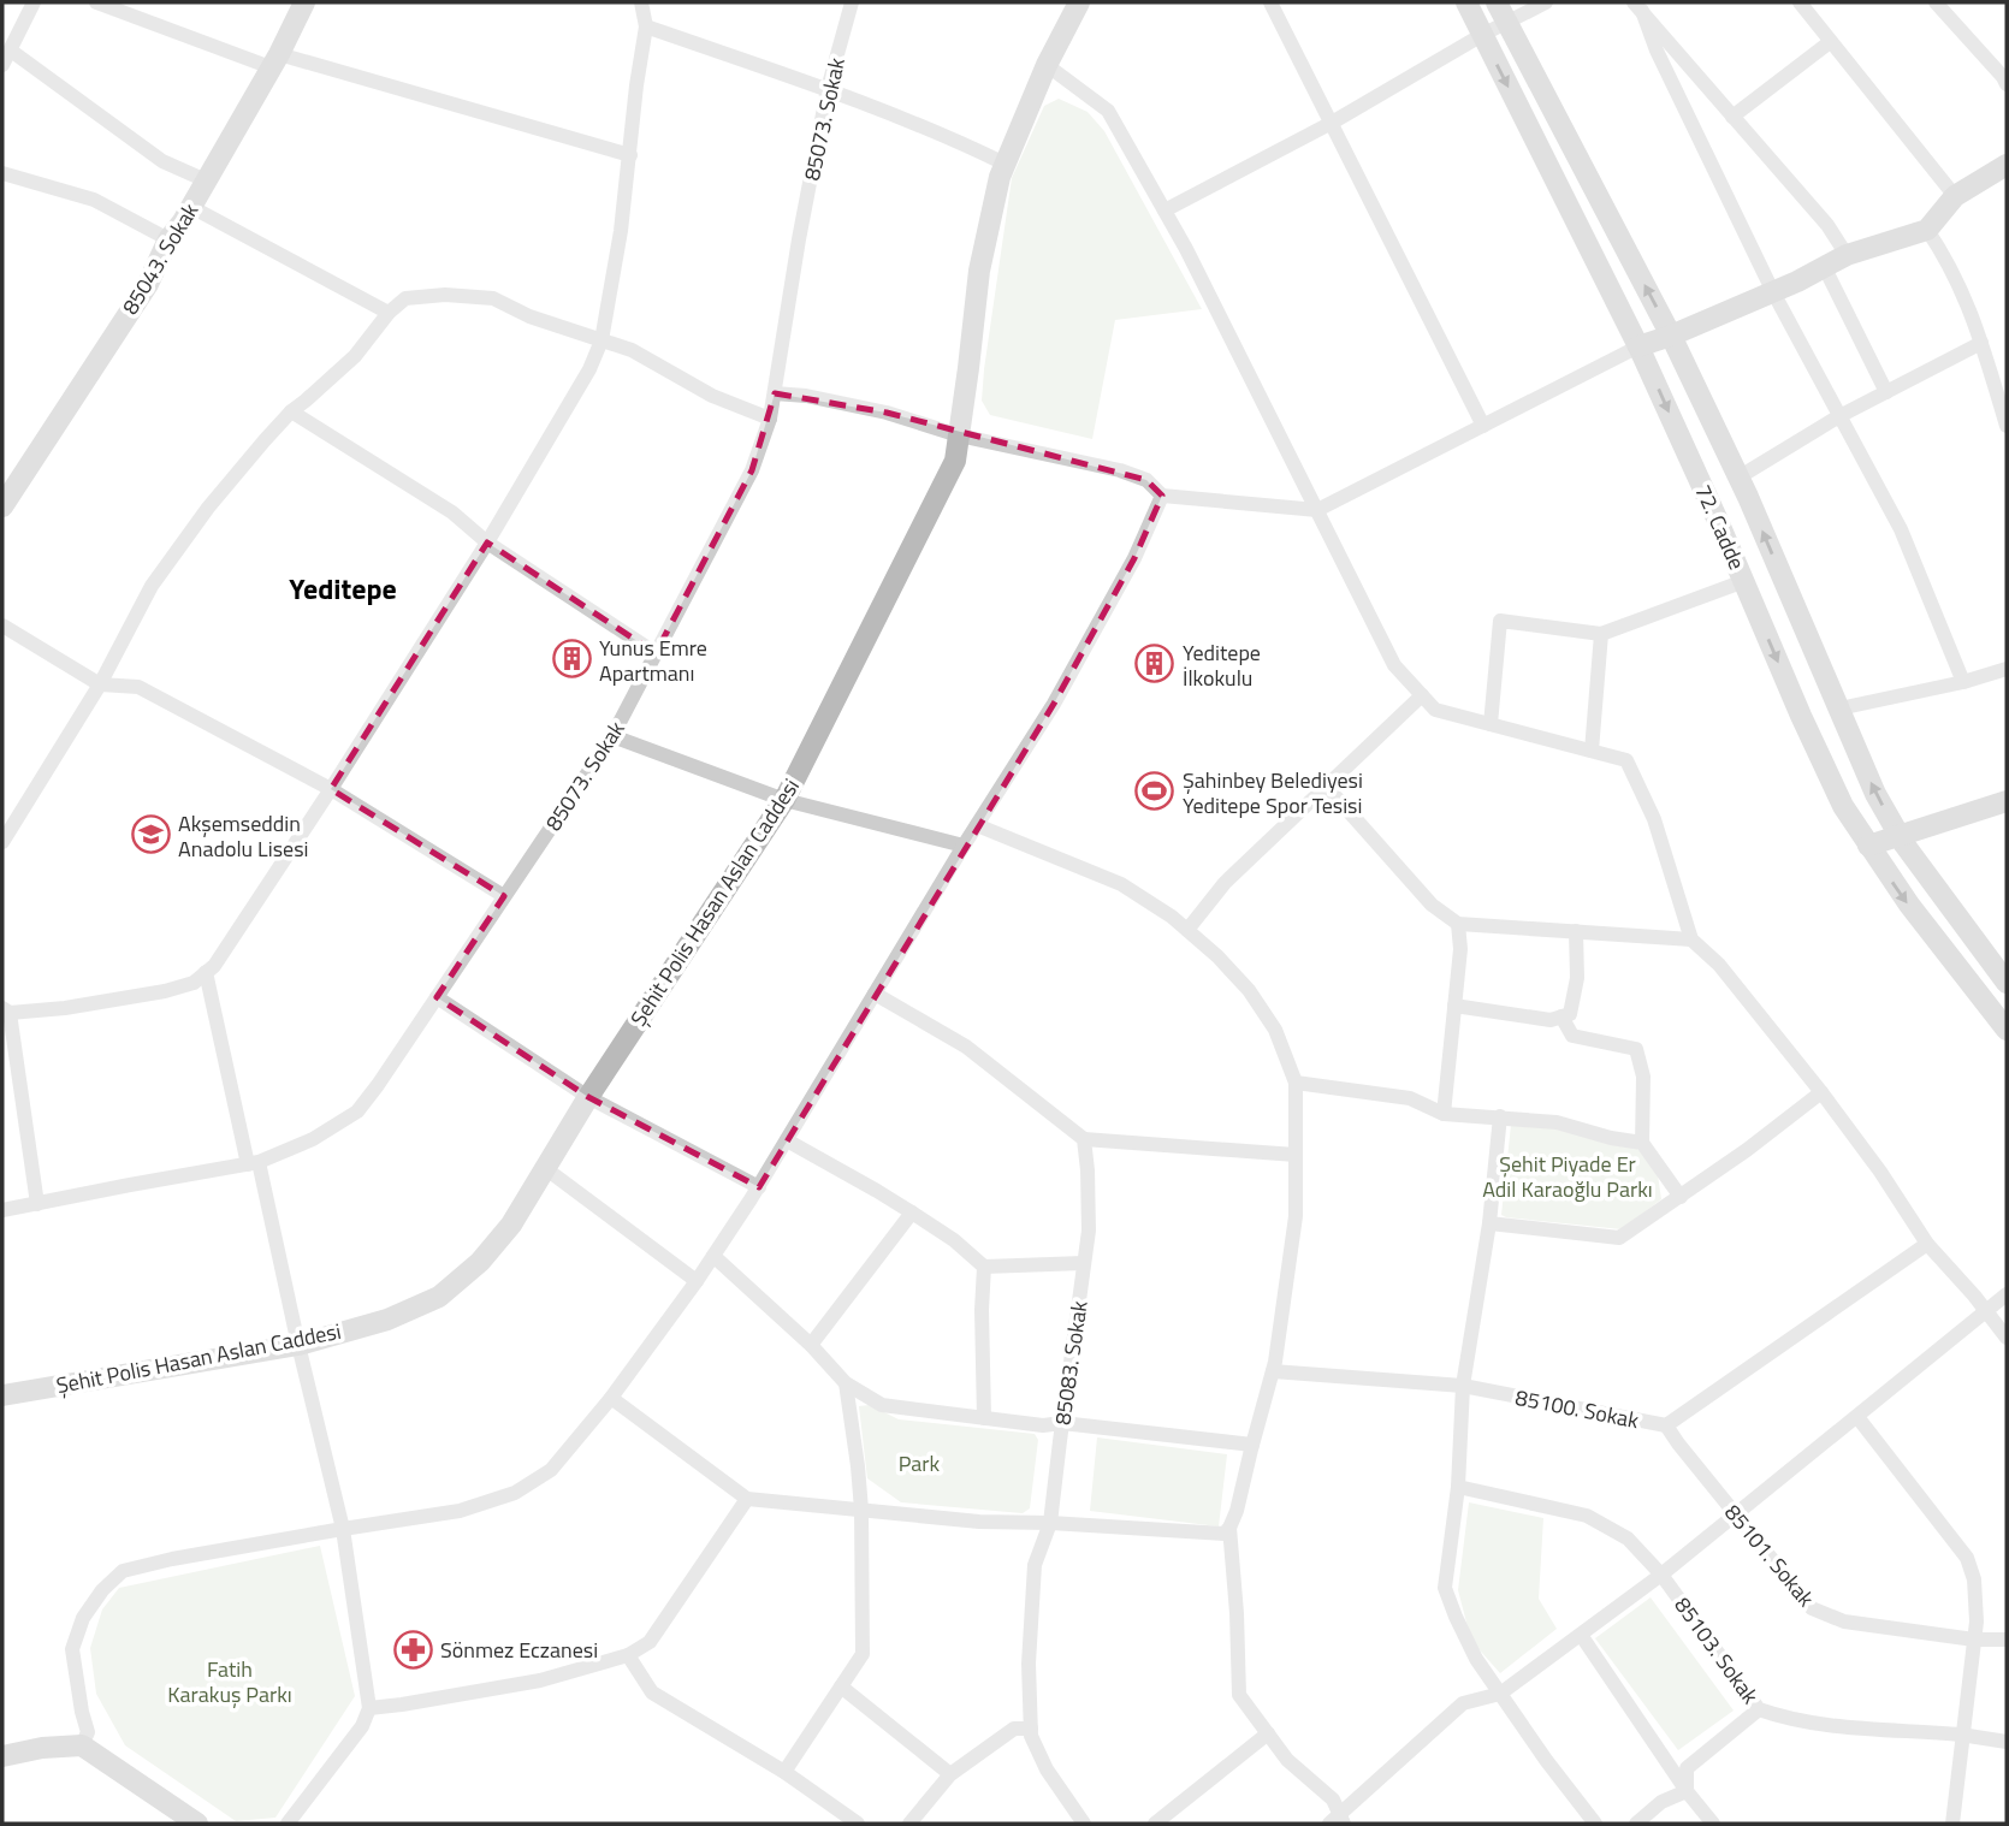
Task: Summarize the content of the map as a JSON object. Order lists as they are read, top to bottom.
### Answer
{
  "streets": {
    "street": [
      "85073. Sokak",
      "85043. Sokak",
      "72. Cadde",
      "Şehit Polis Hasan Aslan Caddesi",
      "85083. Sokak",
      "85100. Sokak",
      "85101. Sokak",
      "85103. Sokak"
    ]
  },
  "crossings": [
    ["85100. Sokak", "85101. Sokak"]
  ],
  "districts": ["Yeditepe"],
  "parks": ["Şehit Piyade Er Adil Karaoğlu Parkı", "Park", "Fatih Karakuş Parkı"],
  "places": {
    "building": ["Yunus Emre Apartmanı", "Yeditepe İlkokulu"],
    "sports": ["Şahinbey Belediyesi Yeditepe Spor Tesisi"],
    "school or university": ["Akşemseddin Anadolu Lisesi"],
    "pharmacy": ["Sönmez Eczanesi"]
  }
}
